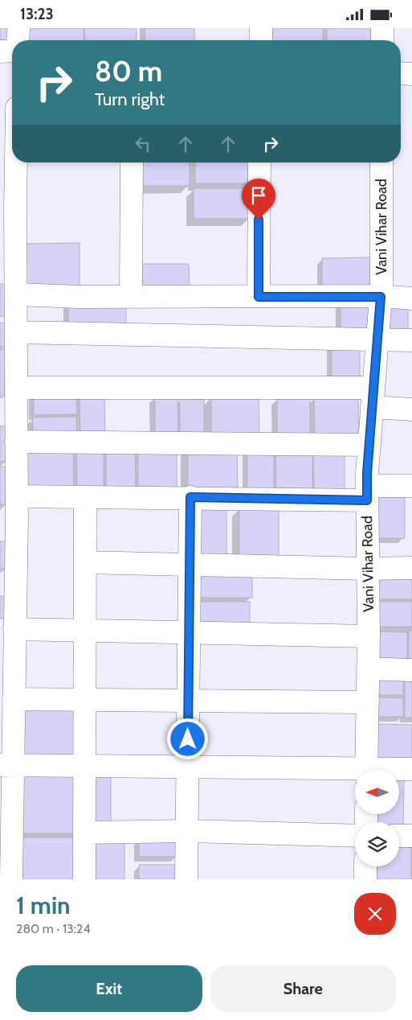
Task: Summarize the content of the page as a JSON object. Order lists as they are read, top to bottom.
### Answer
{
  "streets": {
    "street": ["Vani Vihar Road"]
  },
  "north": "left",
  "page": {
    "status": "13:23",
    "turn": ["80 m", "Turn right"],
    "heading": ["1 min", "280 m · 13:24"],
    "buttons": ["Exit", "Share"]
  }
}
